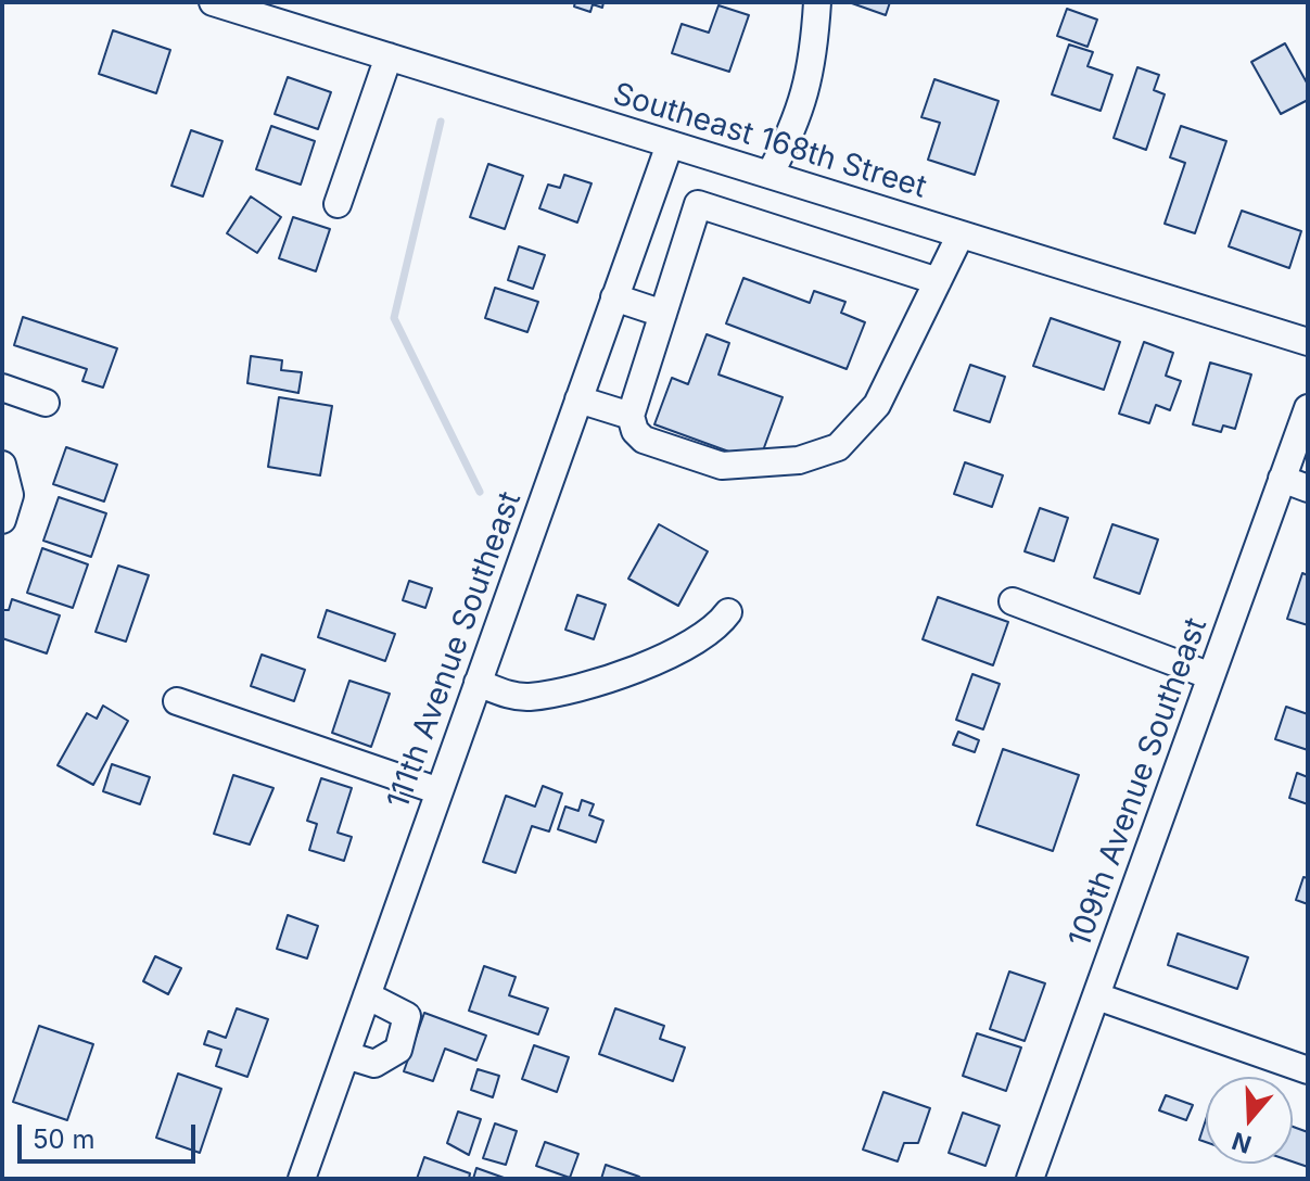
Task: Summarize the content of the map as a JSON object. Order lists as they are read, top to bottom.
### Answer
{
  "streets": {
    "street": ["Southeast 168th Street", "111th Avenue Southeast", "109th Avenue Southeast"]
  },
  "crossings": [
    ["Southeast 168th Street", "111th Avenue Southeast"]
  ],
  "scale_bar": "50 m",
  "north": "bottom"
}
